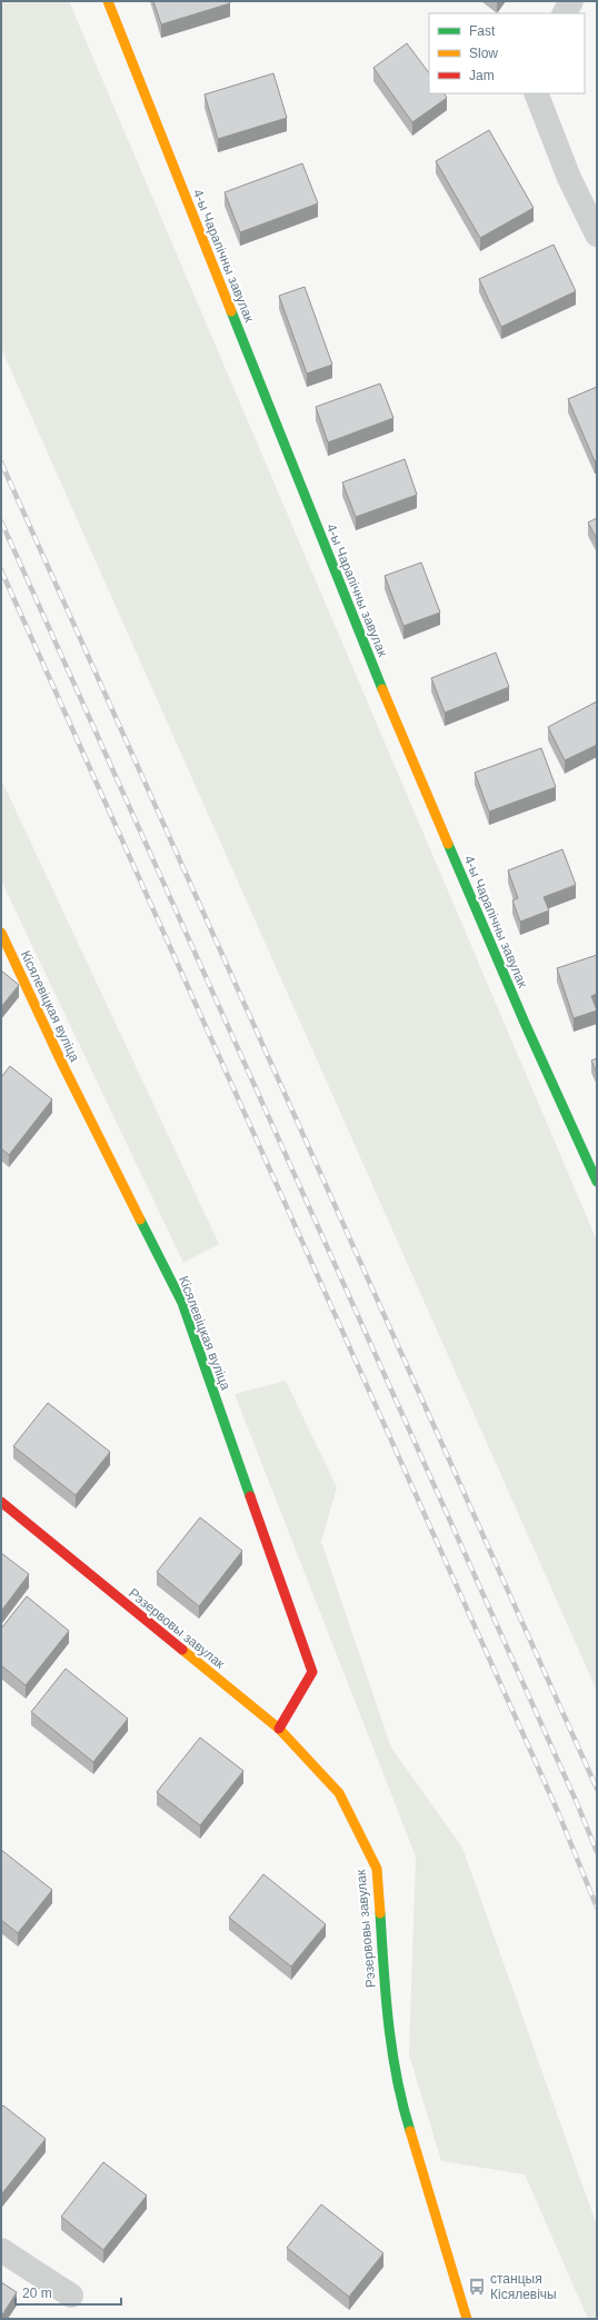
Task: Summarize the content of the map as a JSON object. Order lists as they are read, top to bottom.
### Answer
{
  "streets": {
    "street": ["4-ы Чарапічны завулак", "Кісялевіцкая вуліца", "Рэзервовы завулак"]
  },
  "crossings": [
    ["Кісялевіцкая вуліца", "Рэзервовы завулак"]
  ],
  "places": {
    "bus stop": ["станцыя Кісялевічы"]
  },
  "legend": ["Fast", "Slow", "Jam"],
  "scale_bar": "20 m"
}
